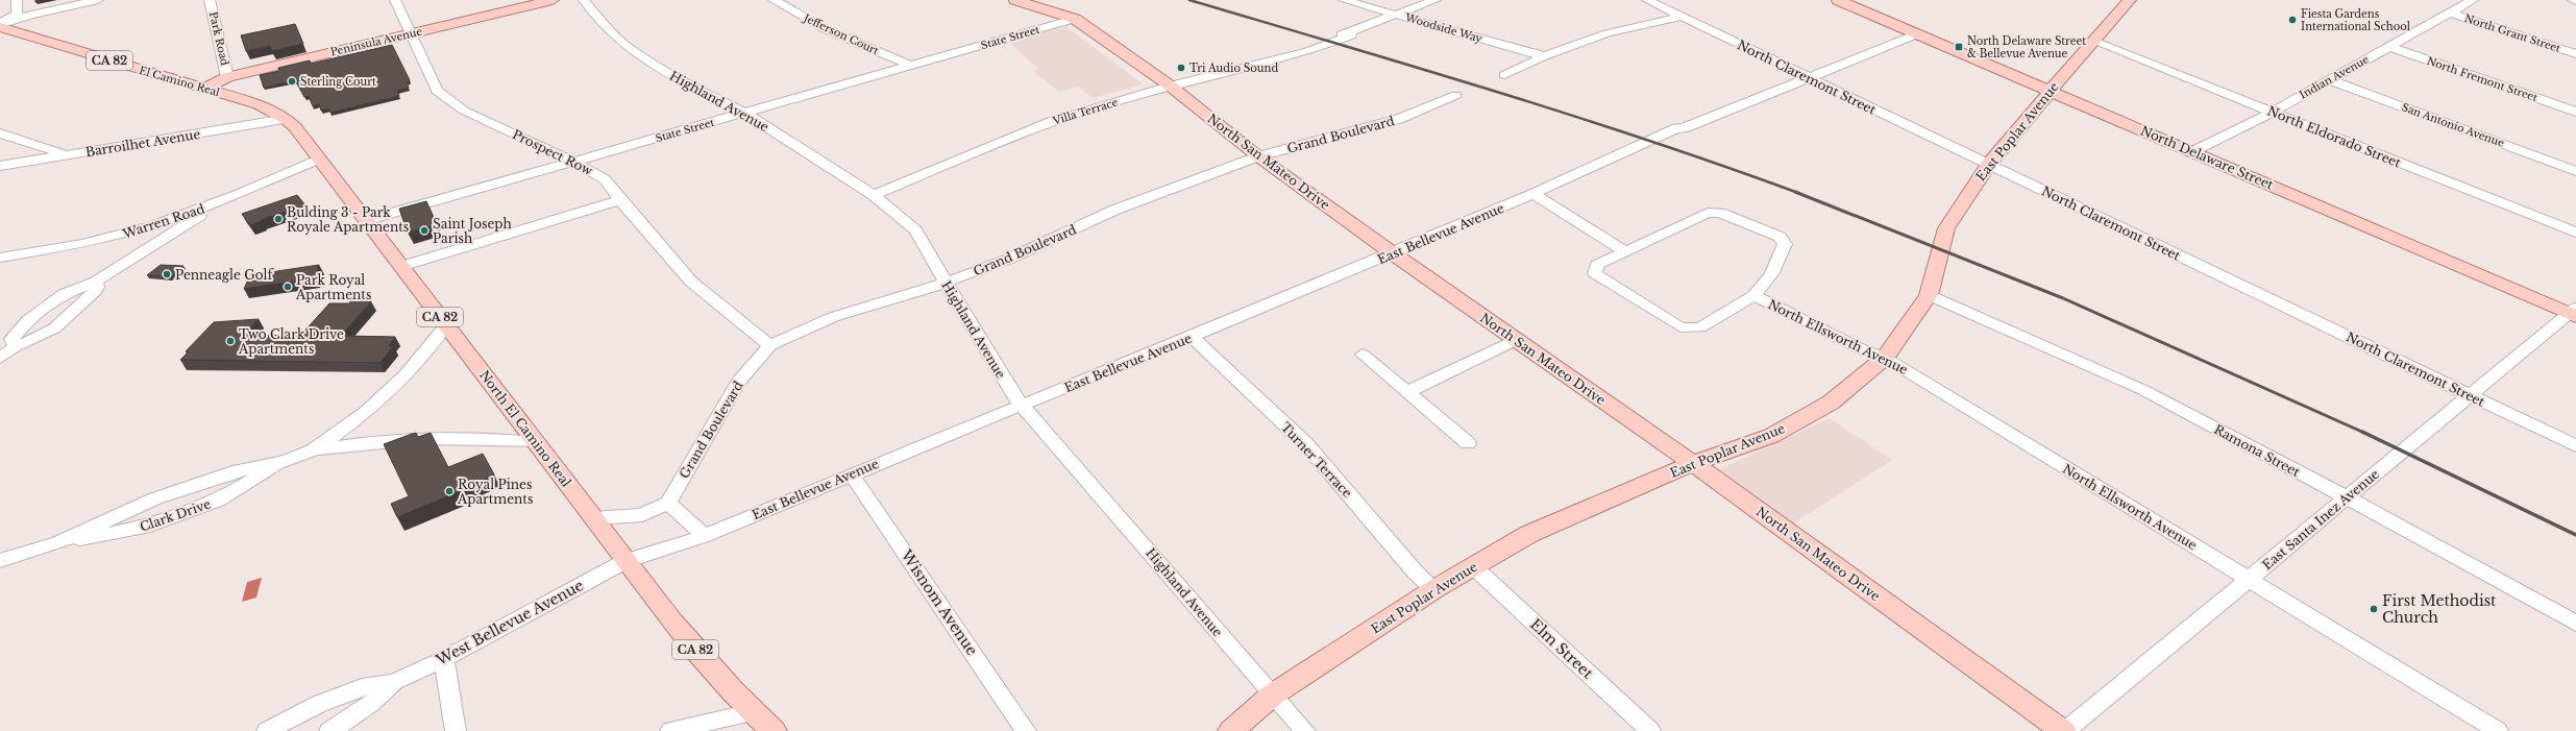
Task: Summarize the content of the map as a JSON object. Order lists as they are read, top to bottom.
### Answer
{
  "streets": {
    "main road": [
      "Peninsula Avenue",
      "CA 82",
      "El Camino Real",
      "East Poplar Avenue",
      "North Delaware Street",
      "North San Mateo Drive",
      "North El Camino Real"
    ],
    "street": [
      "Woodside Way",
      "North Grant Street",
      "Jefferson Court",
      "State Street",
      "Park Road",
      "North Claremont Street",
      "Indian Avenue",
      "North Fremont Street",
      "Highland Avenue",
      "Villa Terrace",
      "San Antonio Avenue",
      "Grand Boulevard",
      "North Eldorado Street",
      "Barroilhet Avenue",
      "Prospect Row",
      "Warren Road",
      "East Bellevue Avenue",
      "North Ellsworth Avenue",
      "Ramona Street",
      "Turner Terrace",
      "Clark Drive",
      "East Santa Inez Avenue",
      "Wisnom Avenue",
      "West Bellevue Avenue",
      "Elm Street"
    ]
  },
  "crossings": [
    ["Woodside Way", "Villa Terrace"],
    ["North Grant Street", "Indian Avenue"],
    ["Jefferson Court", "State Street"],
    ["State Street", "Highland Avenue"],
    ["State Street", "Prospect Row"],
    ["State Street", "North San Mateo Drive"],
    ["State Street", "North El Camino Real"],
    ["Park Road", "Peninsula Avenue"],
    ["Peninsula Avenue", "El Camino Real"],
    ["Peninsula Avenue", "Prospect Row"],
    ["North Claremont Street", "East Poplar Avenue"],
    ["North Claremont Street", "East Bellevue Avenue"],
    ["North Claremont Street", "East Santa Inez Avenue"],
    ["Indian Avenue", "North Fremont Street"],
    ["Indian Avenue", "San Antonio Avenue"],
    ["Indian Avenue", "North Eldorado Street"],
    ["Indian Avenue", "North Delaware Street"],
    ["El Camino Real", "Barroilhet Avenue"],
    ["El Camino Real", "North El Camino Real"],
    ["Highland Avenue", "Villa Terrace"],
    ["Highland Avenue", "East Poplar Avenue"],
    ["Highland Avenue", "Grand Boulevard"],
    ["Highland Avenue", "East Bellevue Avenue"],
    ["Villa Terrace", "North San Mateo Drive"],
    ["East Poplar Avenue", "North Eldorado Street"],
    ["East Poplar Avenue", "North Delaware Street"],
    ["East Poplar Avenue", "North San Mateo Drive"],
    ["East Poplar Avenue", "North Ellsworth Avenue"],
    ["East Poplar Avenue", "Ramona Street"],
    ["East Poplar Avenue", "Turner Terrace"],
    ["East Poplar Avenue", "Elm Street"],
    ["Grand Boulevard", "Prospect Row"],
    ["Grand Boulevard", "North San Mateo Drive"],
    ["Barroilhet Avenue", "North El Camino Real"],
    ["North Delaware Street", "East Bellevue Avenue"],
    ["North Delaware Street", "East Santa Inez Avenue"],
    ["North San Mateo Drive", "East Bellevue Avenue"],
    ["North San Mateo Drive", "East Santa Inez Avenue"],
    ["Warren Road", "North El Camino Real"],
    ["East Bellevue Avenue", "North El Camino Real"],
    ["East Bellevue Avenue", "Turner Terrace"],
    ["East Bellevue Avenue", "Wisnom Avenue"],
    ["East Bellevue Avenue", "West Bellevue Avenue"],
    ["North Ellsworth Avenue", "East Santa Inez Avenue"],
    ["North El Camino Real", "Clark Drive"],
    ["North El Camino Real", "West Bellevue Avenue"],
    ["Ramona Street", "East Santa Inez Avenue"]
  ],
  "places": {
    "other": [
      "Fiesta Gardens International School",
      "Tri Audio Sound",
      "Sterling Court",
      "Bulding 3 - Park Royale Apartments",
      "Saint Joseph Parish",
      "Penneagle Golf",
      "Park Royal Apartments",
      "Two Clark Drive Apartments",
      "Royal Pines Apartments",
      "First Methodist Church"
    ],
    "transit": ["North Delaware Street & Bellevue Avenue"]
  }
}
